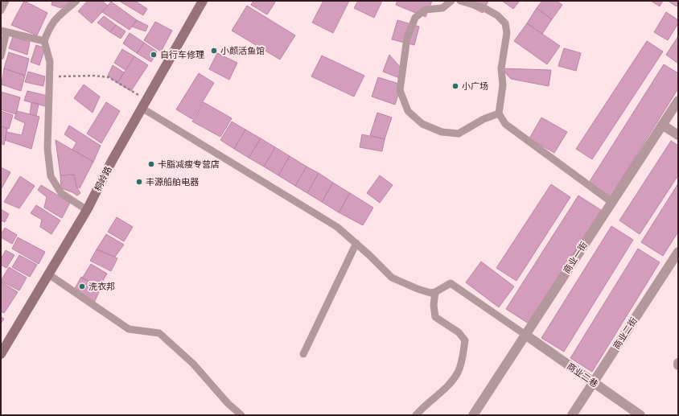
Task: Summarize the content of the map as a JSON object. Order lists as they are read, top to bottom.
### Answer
{
  "streets": {
    "main road": ["桐岭路"],
    "street": ["商业一街", "商业二街", "商业二巷"]
  },
  "crossings": [
    ["商业一街", "商业二巷"],
    ["商业二街", "商业二巷"]
  ],
  "places": [
    "小颜活鱼馆",
    "自行车修理",
    "小广场",
    "卡脂减瘦专营店",
    "丰源船舶电器",
    "洗衣邦"
  ]
}
